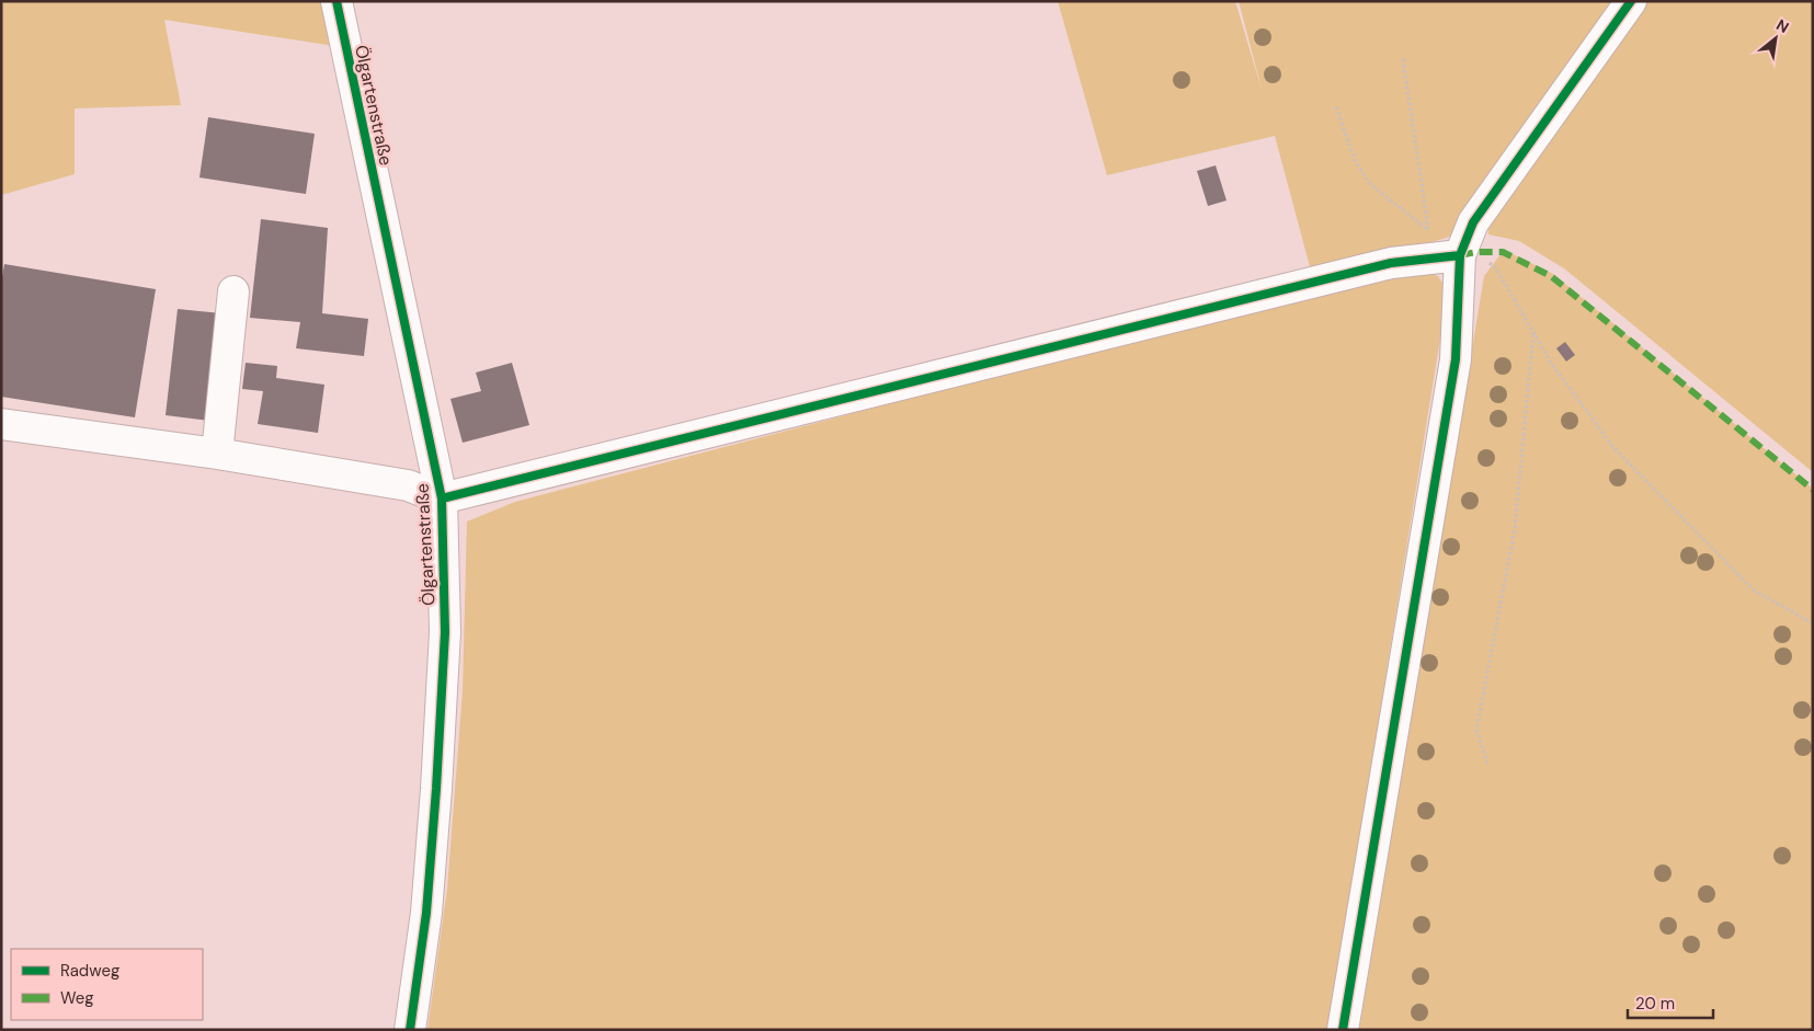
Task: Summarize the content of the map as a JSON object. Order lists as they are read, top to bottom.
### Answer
{
  "streets": {
    "street": ["Ölgartenstraße"]
  },
  "legend": ["Radweg", "Weg"],
  "scale_bar": "20 m",
  "north": "top right"
}
